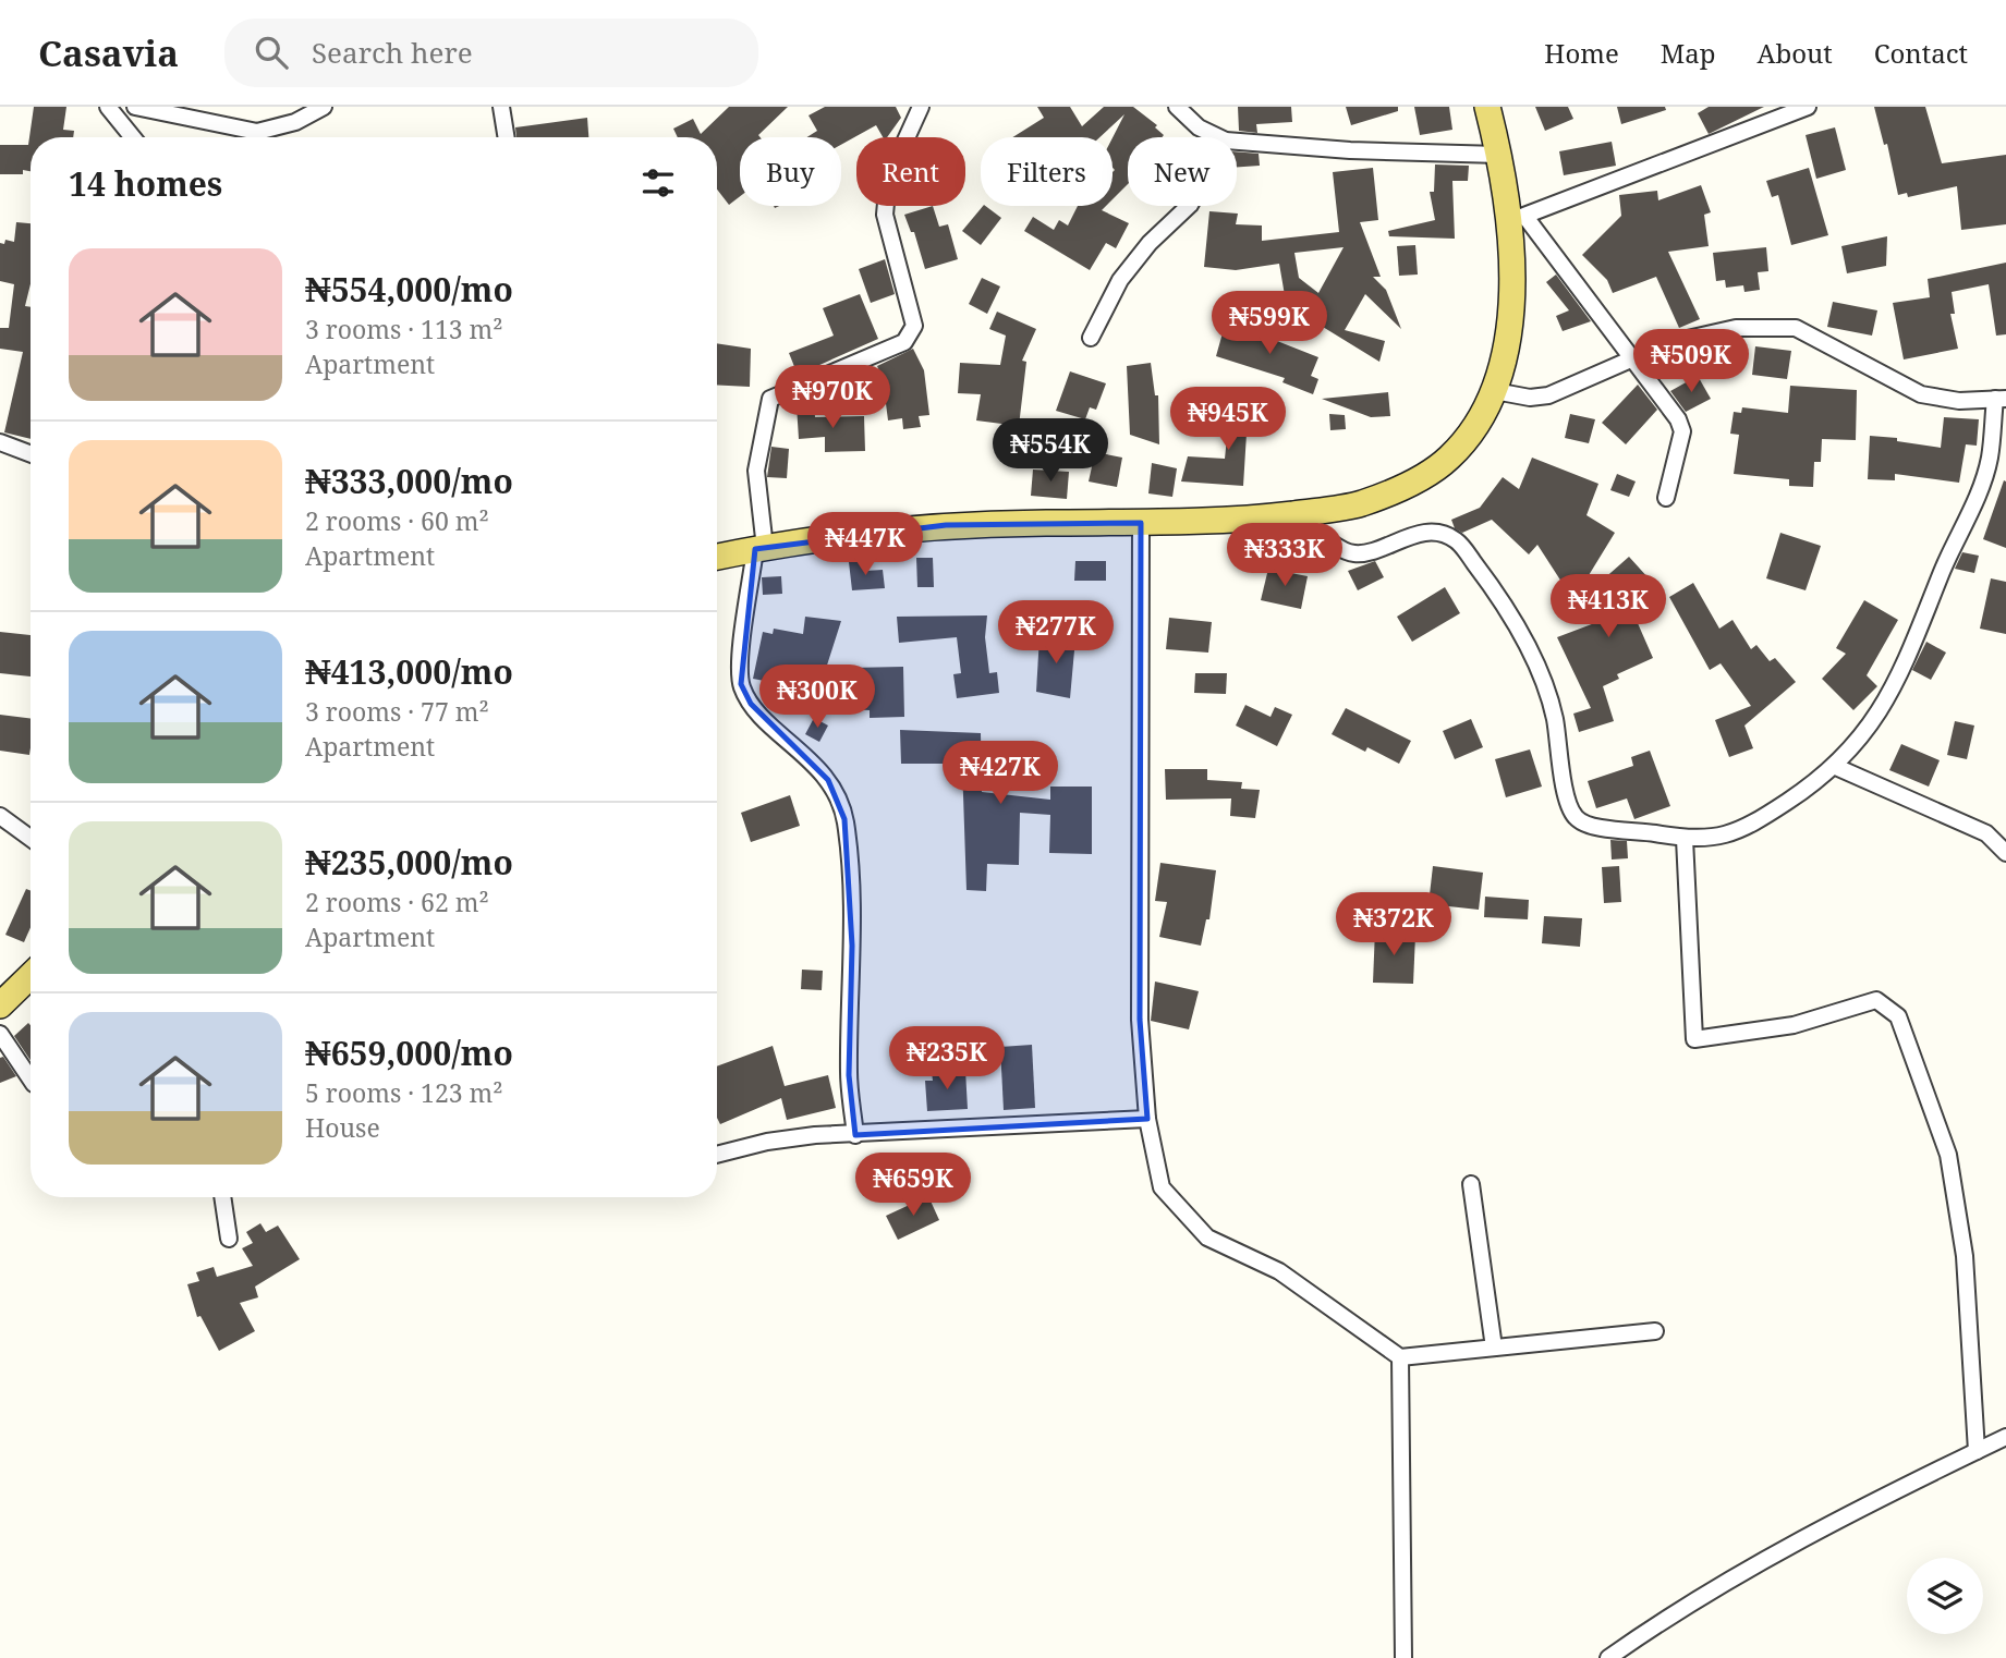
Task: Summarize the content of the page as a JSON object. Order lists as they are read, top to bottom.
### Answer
{
  "page": {
    "header": "Casavia",
    "search": "Search here",
    "nav": [
      "Home",
      "Map",
      "About",
      "Contact"
    ],
    "chip": [
      "Buy",
      "Rent",
      "Filters",
      "New"
    ],
    "heading": "14 homes",
    "list": [
      {
        "name": "₦554,000/mo",
        "note": "3 rooms · 113 m² · Apartment"
      },
      {
        "name": "₦333,000/mo",
        "note": "2 rooms · 60 m² · Apartment"
      },
      {
        "name": "₦413,000/mo",
        "note": "3 rooms · 77 m² · Apartment"
      },
      {
        "name": "₦235,000/mo",
        "note": "2 rooms · 62 m² · Apartment"
      },
      {
        "name": "₦659,000/mo",
        "note": "5 rooms · 123 m² · House"
      }
    ],
    "price": [
      "₦599K",
      "₦509K",
      "₦970K",
      "₦945K",
      "₦554K",
      "₦447K",
      "₦333K",
      "₦413K",
      "₦277K",
      "₦300K",
      "₦427K",
      "₦372K",
      "₦235K",
      "₦659K"
    ]
  }
}
